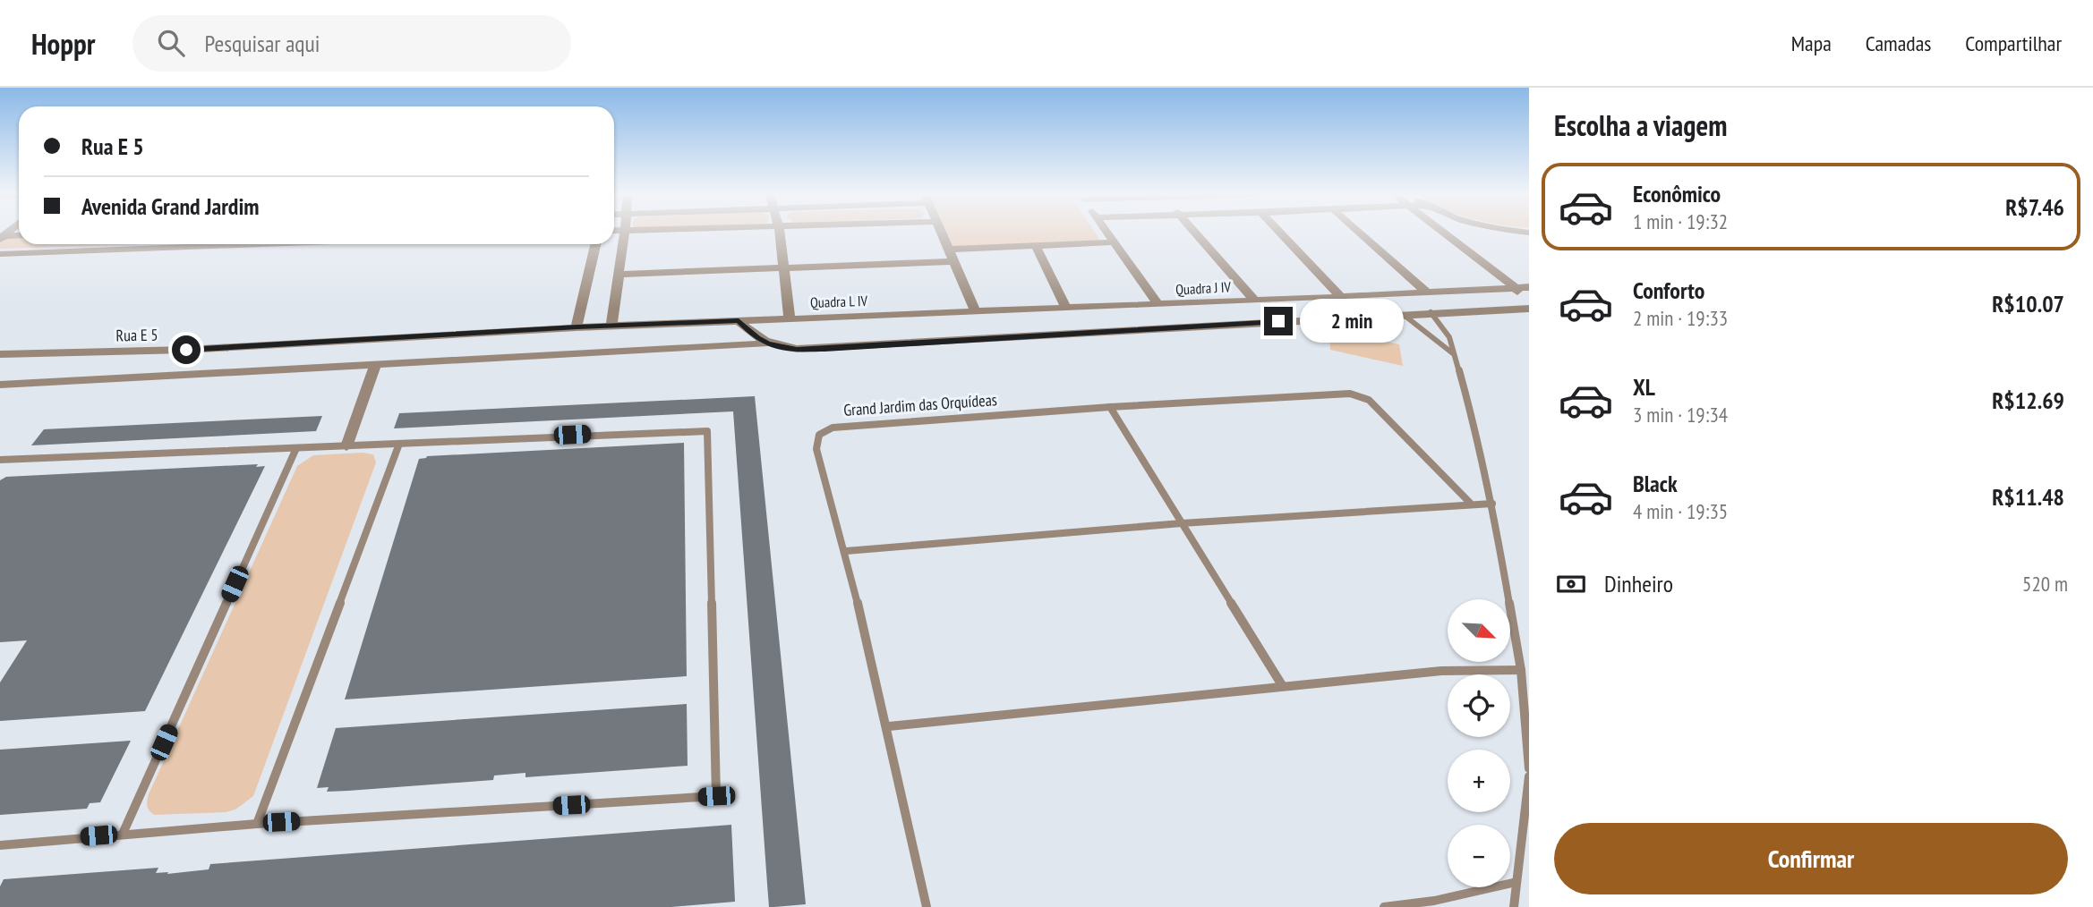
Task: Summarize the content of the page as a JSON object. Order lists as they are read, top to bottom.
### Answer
{
  "streets": {
    "street": ["Quadra J IV", "Quadra L IV", "Rua E 5"],
    "lane": ["Grand Jardim das Orquídeas"]
  },
  "crossings": [
    ["Quadra J IV", "Quadra L IV"],
    ["Quadra L IV", "Rua E 5"]
  ],
  "north": "bottom right",
  "page": {
    "header": "Hoppr",
    "search": "Pesquisar aqui",
    "nav": ["Mapa", "Camadas", "Compartilhar"],
    "heading": "Escolha a viagem",
    "banner": ["Rua E 5", "Avenida Grand Jardim"],
    "list": [
      {
        "name": "Econômico",
        "note": "1 min · 19:32",
        "value": "R$7.46"
      },
      {
        "name": "Conforto",
        "note": "2 min · 19:33",
        "value": "R$10.07"
      },
      {
        "name": "XL",
        "note": "3 min · 19:34",
        "value": "R$12.69"
      },
      {
        "name": "Black",
        "note": "4 min · 19:35",
        "value": "R$11.48"
      }
    ],
    "bubble": "2 min",
    "pay": ["Dinheiro", "520 m"],
    "map_buttons": ["+", "−"],
    "buttons": "Confirmar"
  }
}
